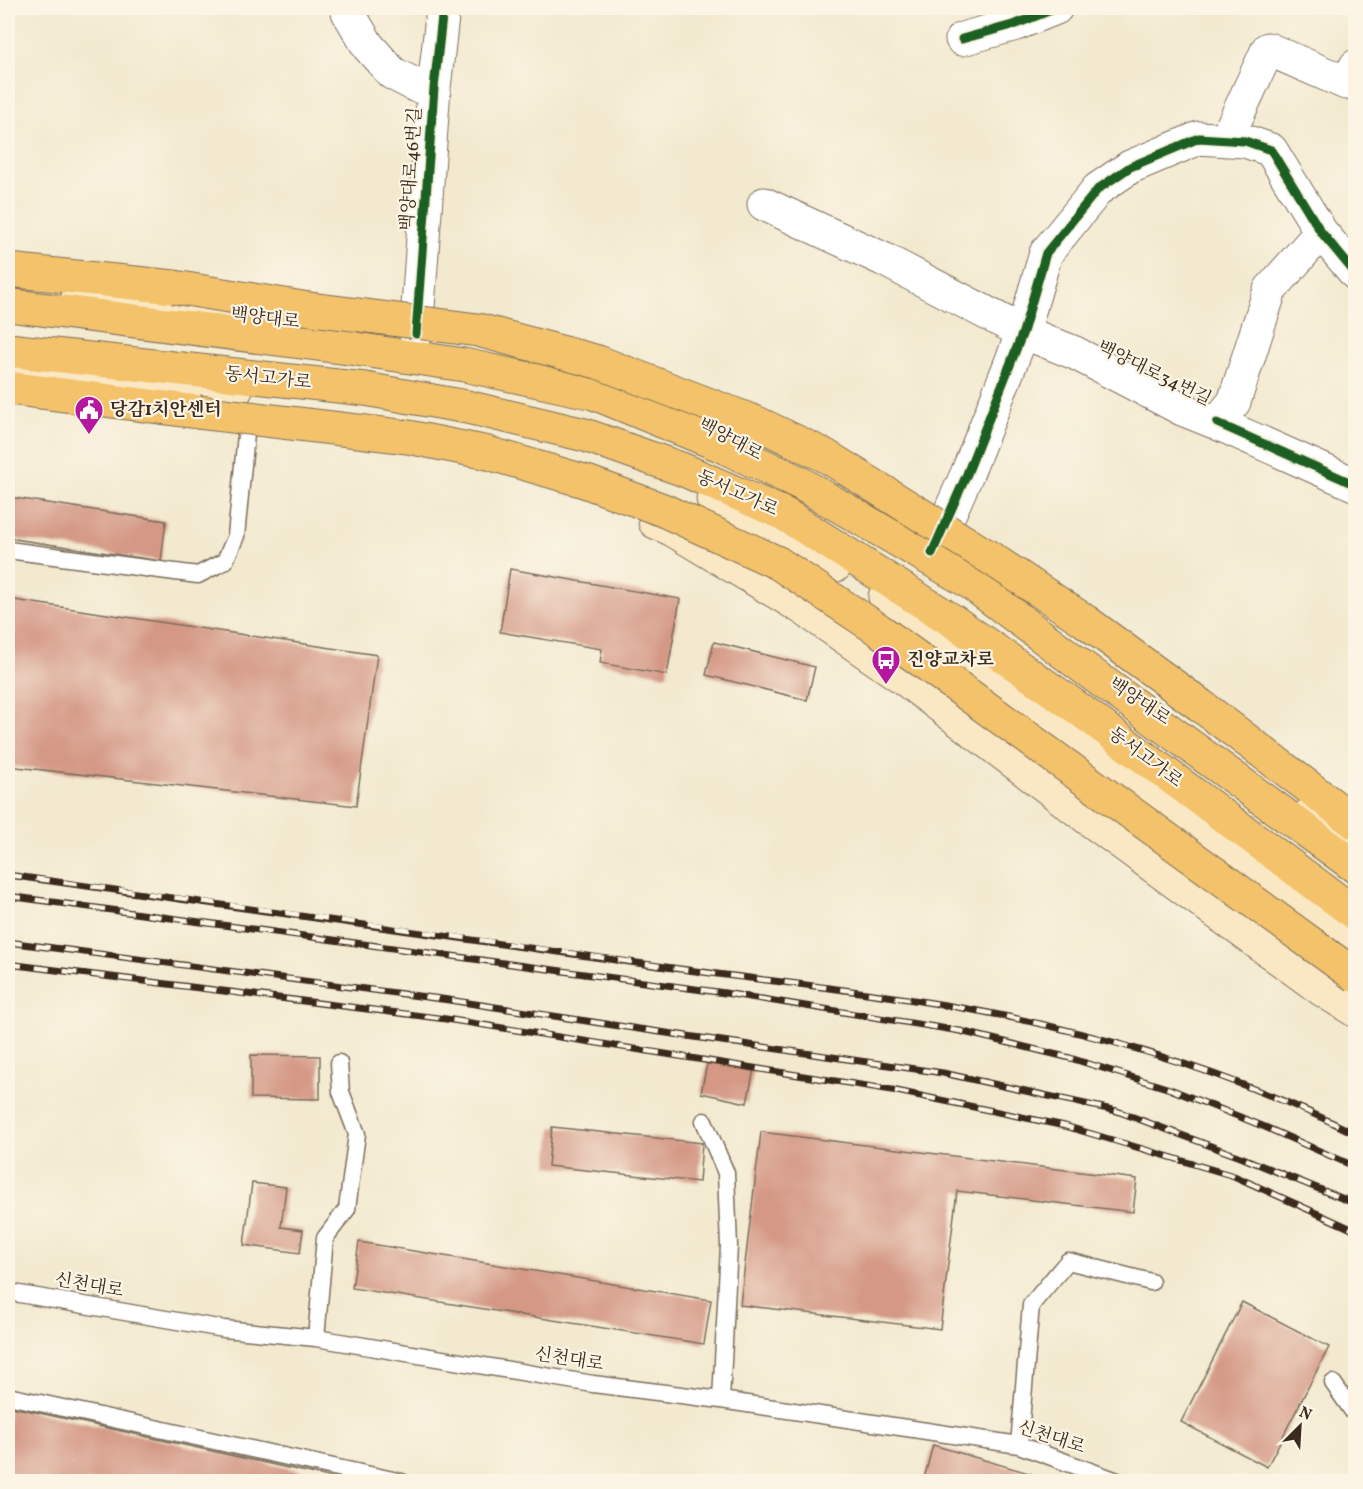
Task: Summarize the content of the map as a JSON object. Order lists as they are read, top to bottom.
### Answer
{
  "streets": {
    "highway": ["동서고가로"],
    "main road": ["백양대로"],
    "street": ["백양대로46번길", "백양대로34번길"],
    "lane": ["신천대로"]
  },
  "crossings": [
    ["백양대로46번길", "백양대로"]
  ],
  "places": {
    "public building": ["당감1치안센터"],
    "bus stop": ["진양교차로"]
  },
  "north": "top right"
}
